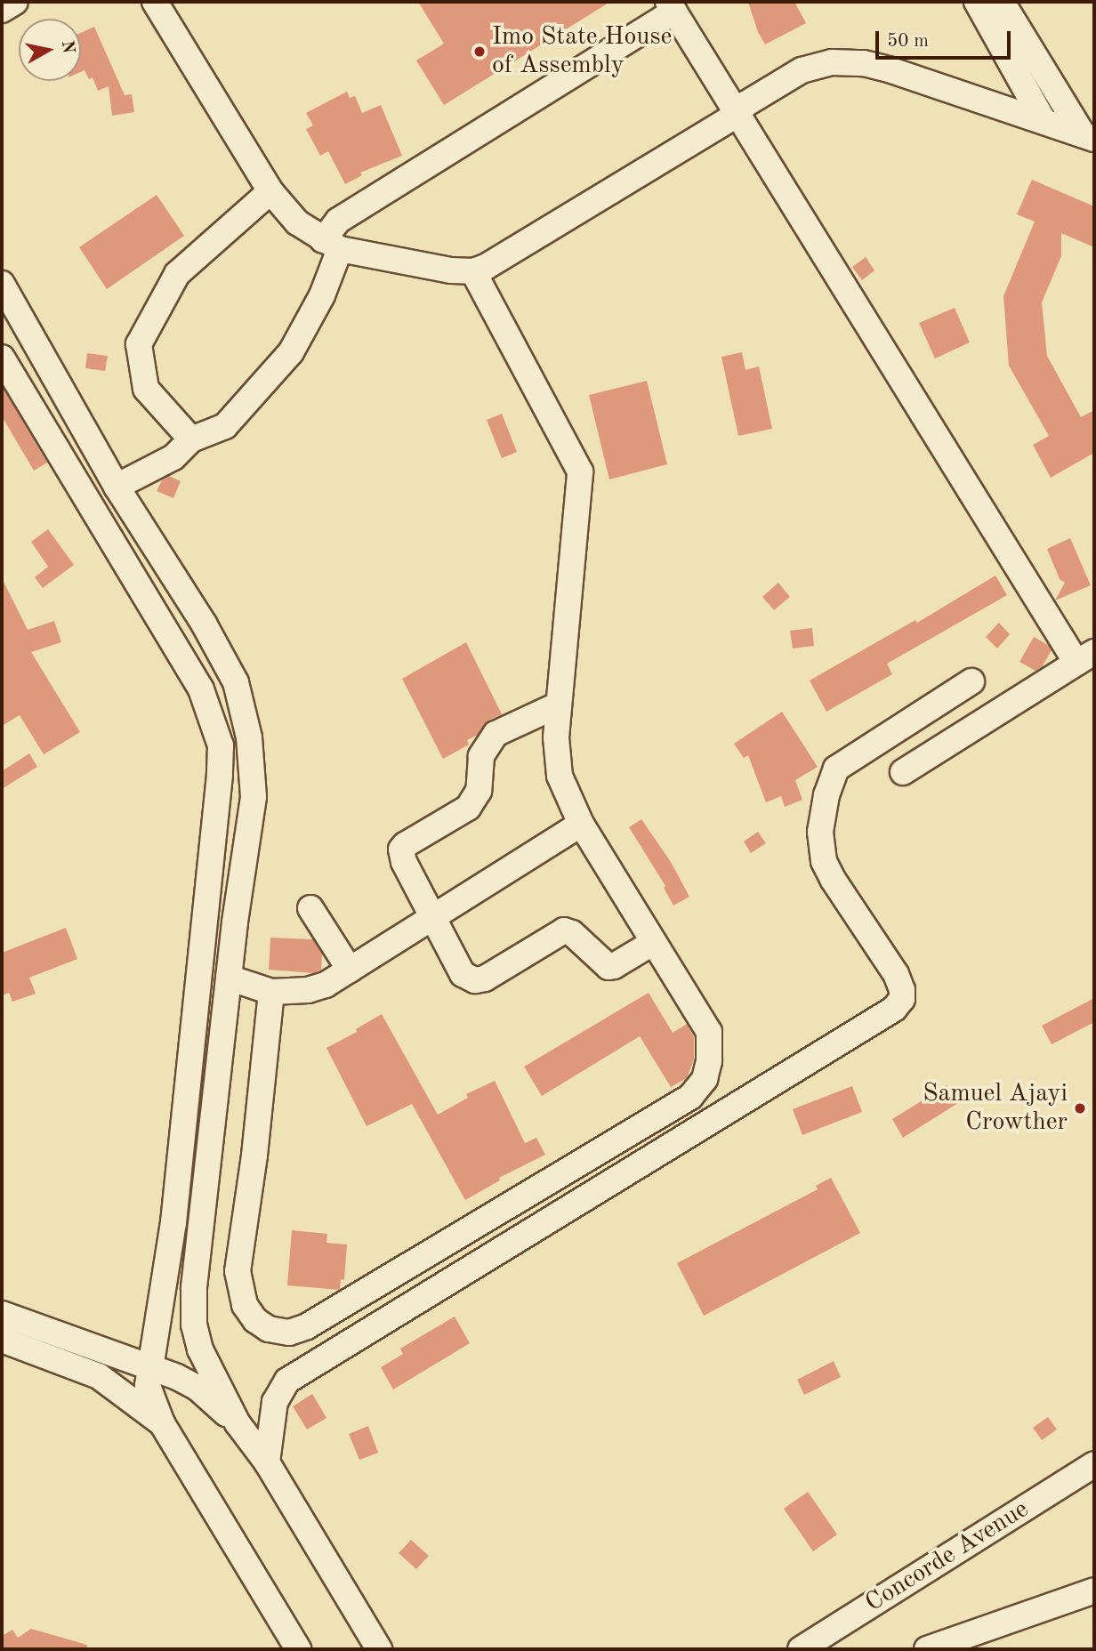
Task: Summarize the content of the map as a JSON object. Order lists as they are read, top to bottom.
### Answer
{
  "streets": {
    "street": ["Concorde Avenue"]
  },
  "places": ["Imo State House of Assembly", "Samuel Ajayi Crowther"],
  "scale_bar": "50 m",
  "north": "right"
}
